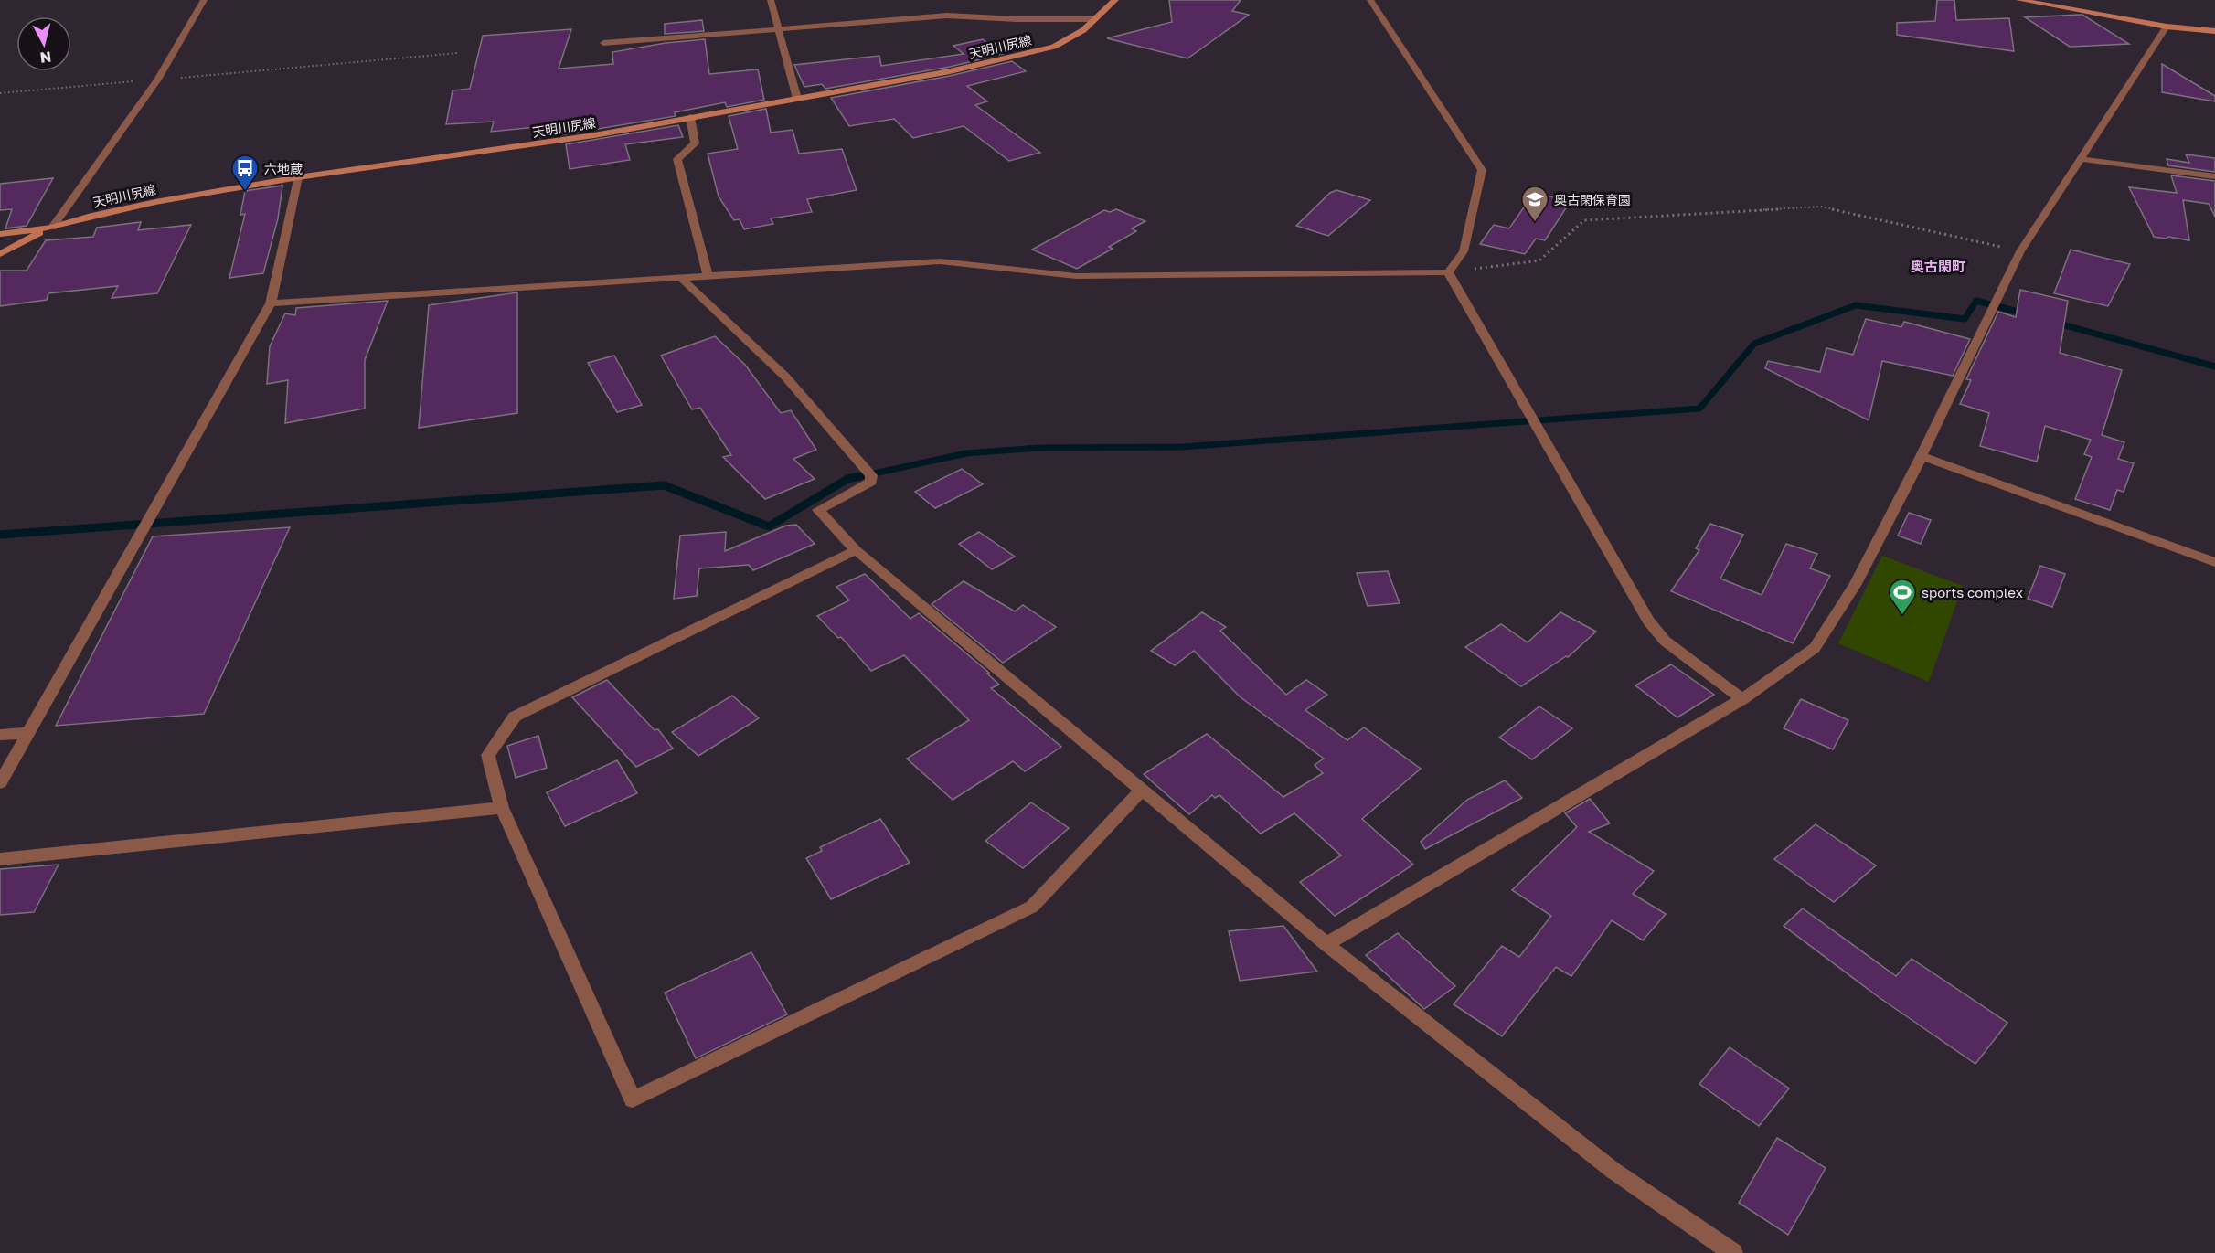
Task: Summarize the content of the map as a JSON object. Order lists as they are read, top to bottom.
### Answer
{
  "streets": {
    "main road": ["天明川尻線"]
  },
  "districts": ["奥古閑町"],
  "places": {
    "bus stop": ["六地蔵"],
    "school or university": ["奥古閑保育園"],
    "sports": ["sports complex"]
  },
  "north": "bottom"
}
